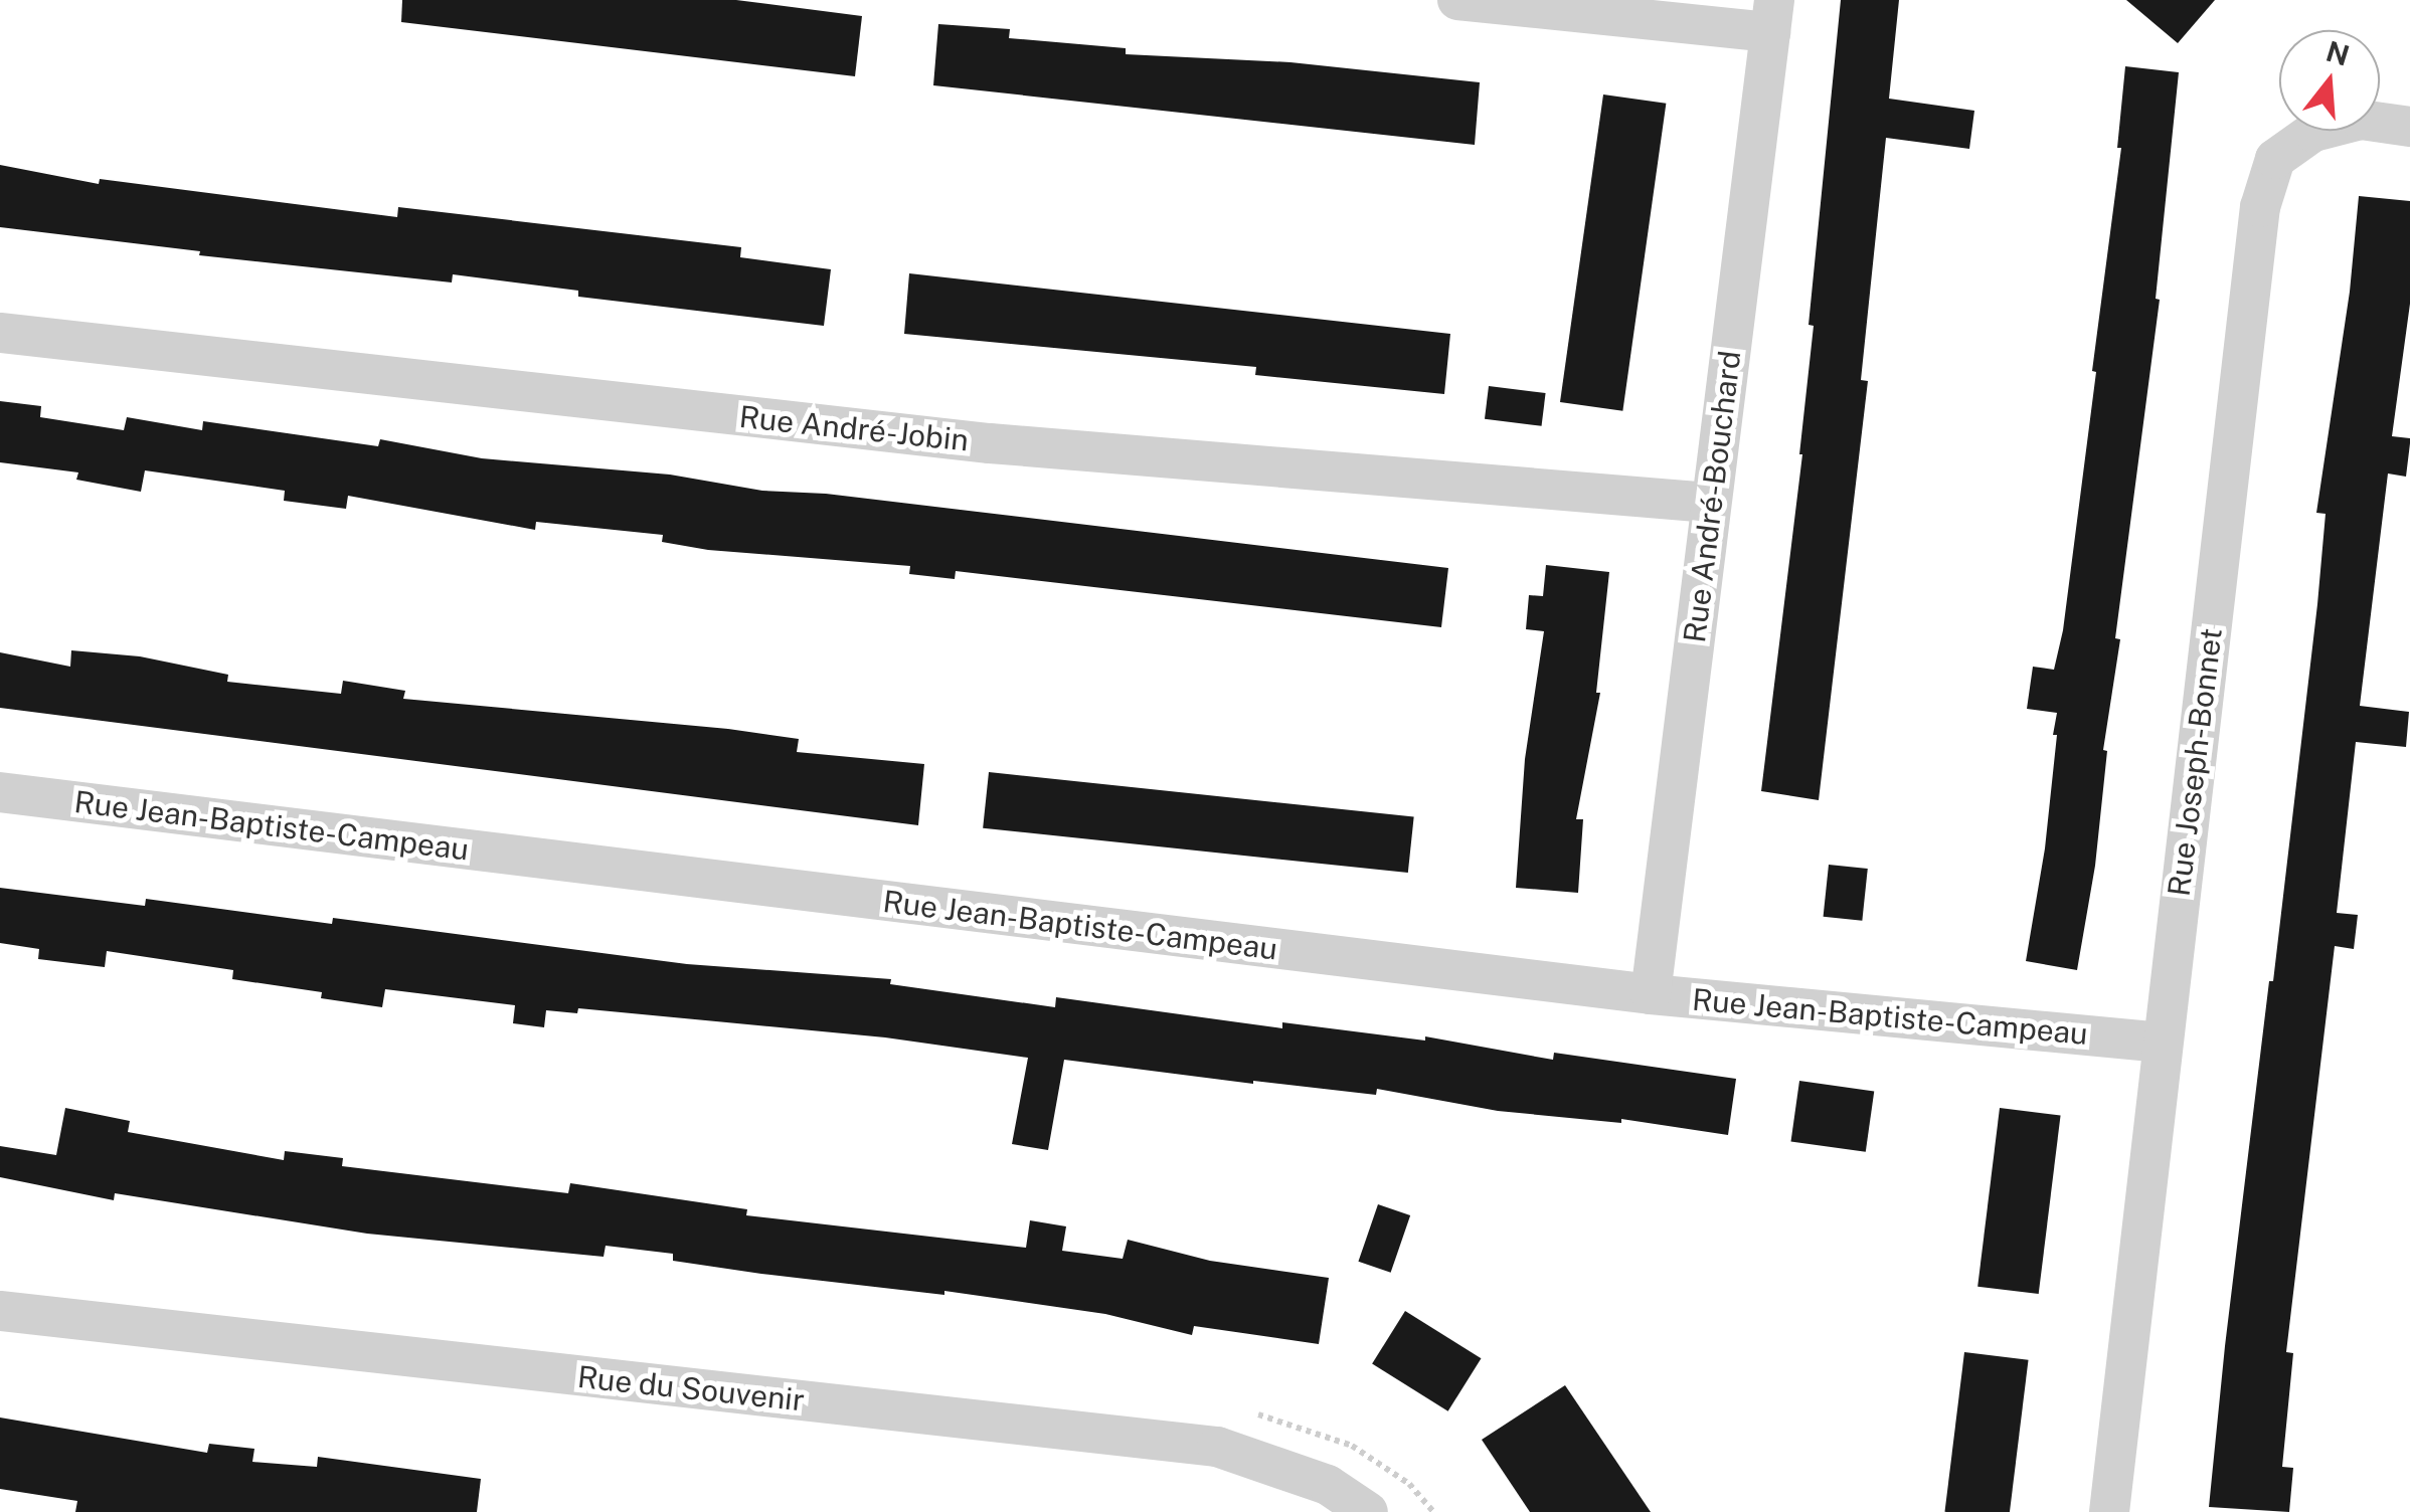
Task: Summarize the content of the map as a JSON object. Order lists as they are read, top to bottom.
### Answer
{
  "streets": {
    "street": [
      "Rue André-Jobin",
      "Rue André-Bouchard",
      "Rue Joseph-Bonnet",
      "Rue Jean-Baptiste-Campeau",
      "Rue du Souvenir"
    ]
  },
  "crossings": [
    ["Rue André-Jobin", "Rue André-Bouchard"],
    ["Rue André-Bouchard", "Rue Jean-Baptiste-Campeau"],
    ["Rue Joseph-Bonnet", "Rue Jean-Baptiste-Campeau"]
  ],
  "north": "top"
}
